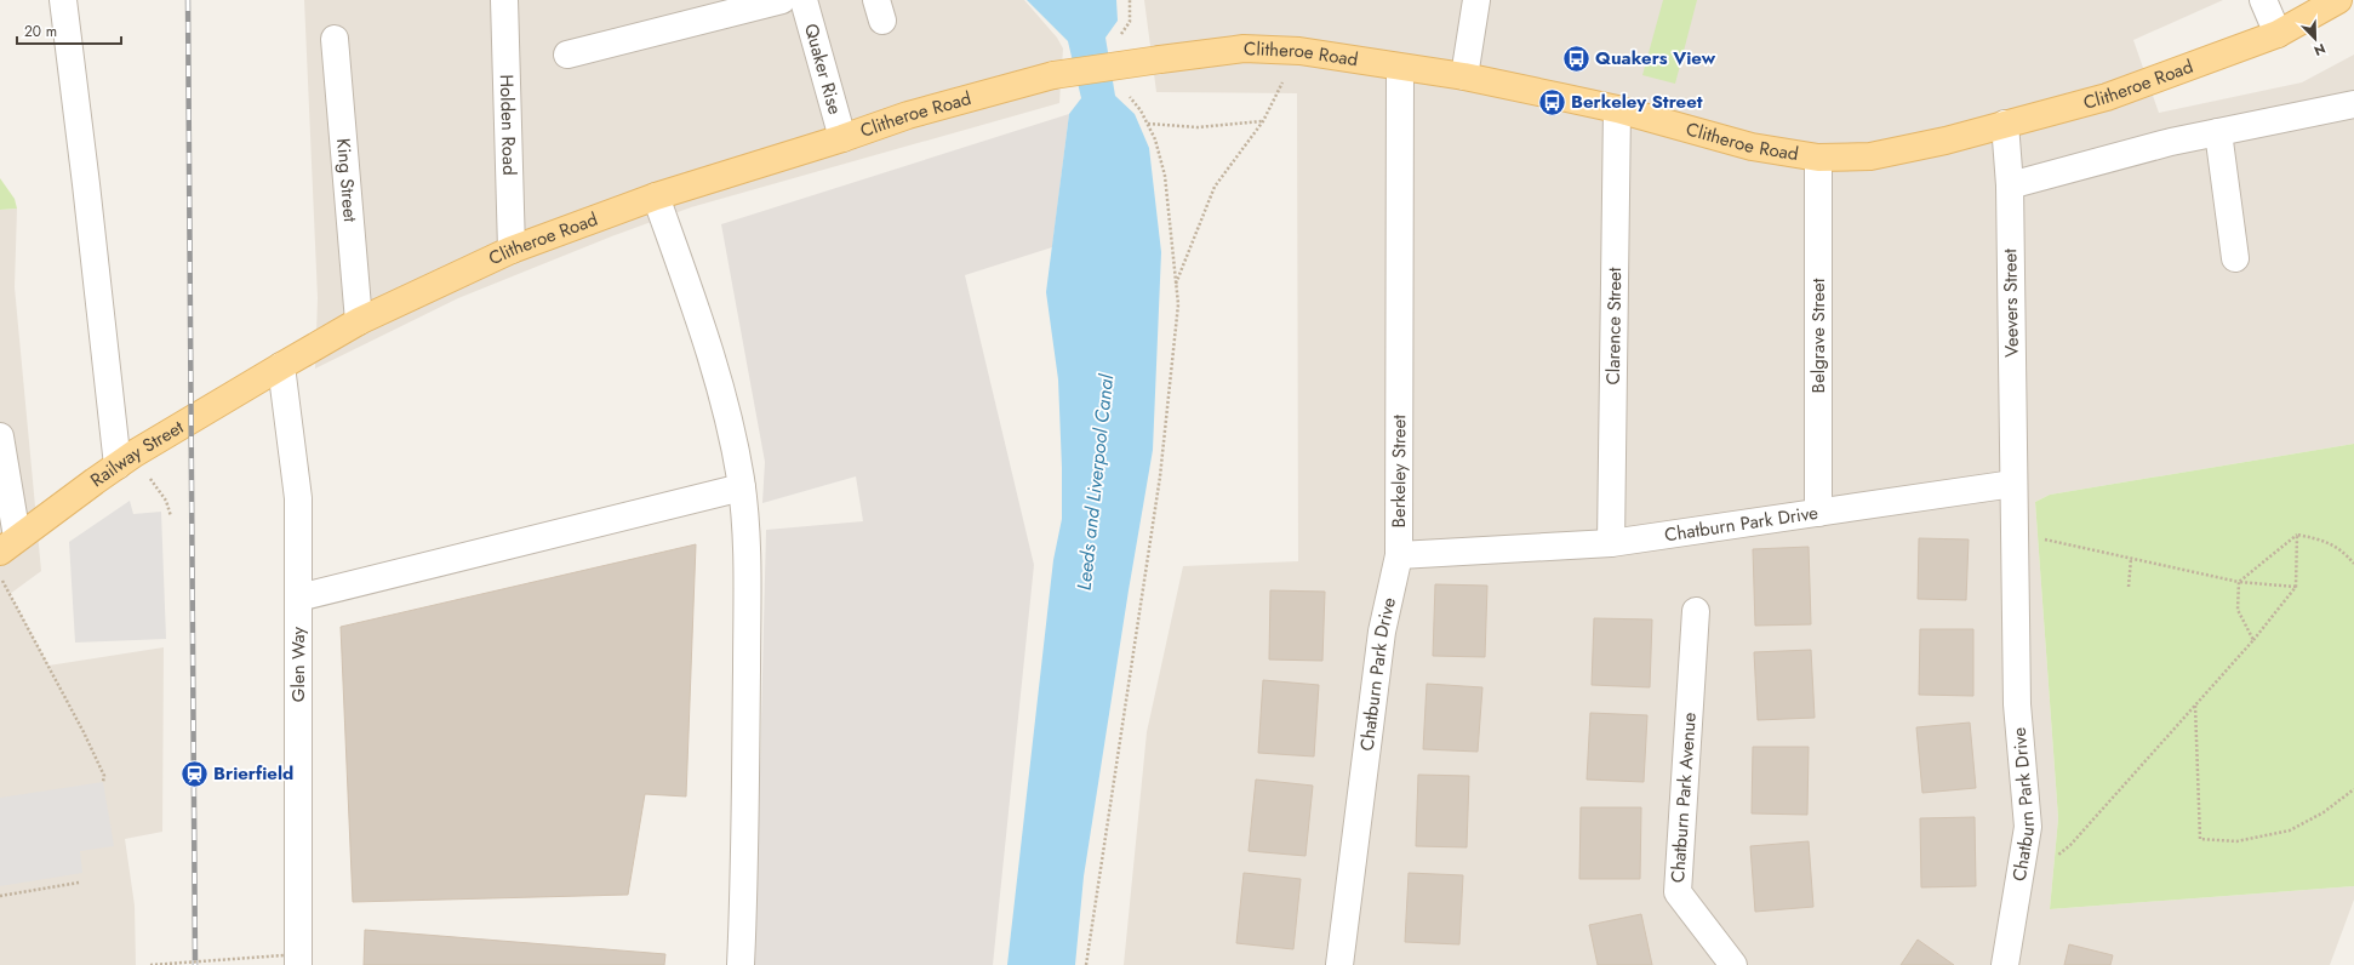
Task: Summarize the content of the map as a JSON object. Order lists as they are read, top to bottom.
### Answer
{
  "streets": {
    "main road": ["Clitheroe Road", "Railway Street"],
    "street": [
      "Quaker Rise",
      "Holden Road",
      "King Street",
      "Veevers Street",
      "Clarence Street",
      "Belgrave Street",
      "Berkeley Street",
      "Chatburn Park Drive",
      "Glen Way",
      "Chatburn Park Avenue"
    ]
  },
  "crossings": [
    ["Clitheroe Road", "Quaker Rise"],
    ["Clitheroe Road", "Holden Road"],
    ["Clitheroe Road", "King Street"],
    ["Clitheroe Road", "Veevers Street"],
    ["Clitheroe Road", "Clarence Street"],
    ["Clitheroe Road", "Belgrave Street"],
    ["Clitheroe Road", "Railway Street"],
    ["Clitheroe Road", "Berkeley Street"],
    ["Clitheroe Road", "Glen Way"],
    ["Veevers Street", "Chatburn Park Drive"],
    ["Clarence Street", "Chatburn Park Drive"],
    ["Belgrave Street", "Chatburn Park Drive"],
    ["Railway Street", "Glen Way"],
    ["Berkeley Street", "Chatburn Park Drive"]
  ],
  "water": ["Leeds and Liverpool Canal"],
  "places": {
    "bus stop": ["Quakers View", "Berkeley Street"],
    "station": ["Brierfield"]
  },
  "scale_bar": "20 m",
  "north": "bottom right"
}
